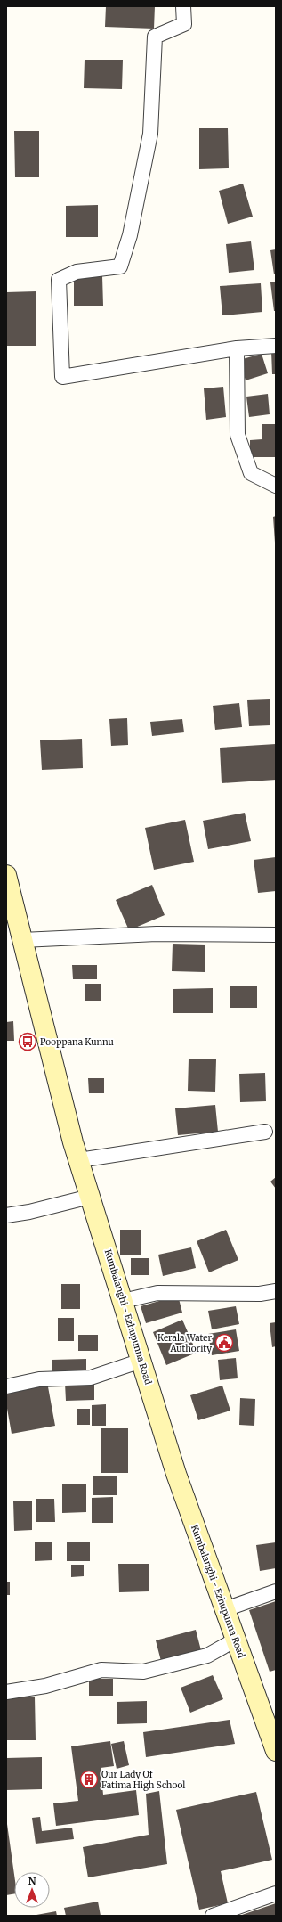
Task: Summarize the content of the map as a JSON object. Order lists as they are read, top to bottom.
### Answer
{
  "streets": {
    "main road": ["Kumbalanghi - Ezhupunna Road"]
  },
  "places": {
    "bus stop": ["Pooppana Kunnu"],
    "public building": ["Kerala Water Authority"],
    "building": ["Our Lady Of Fatima High School"]
  },
  "north": "top"
}
